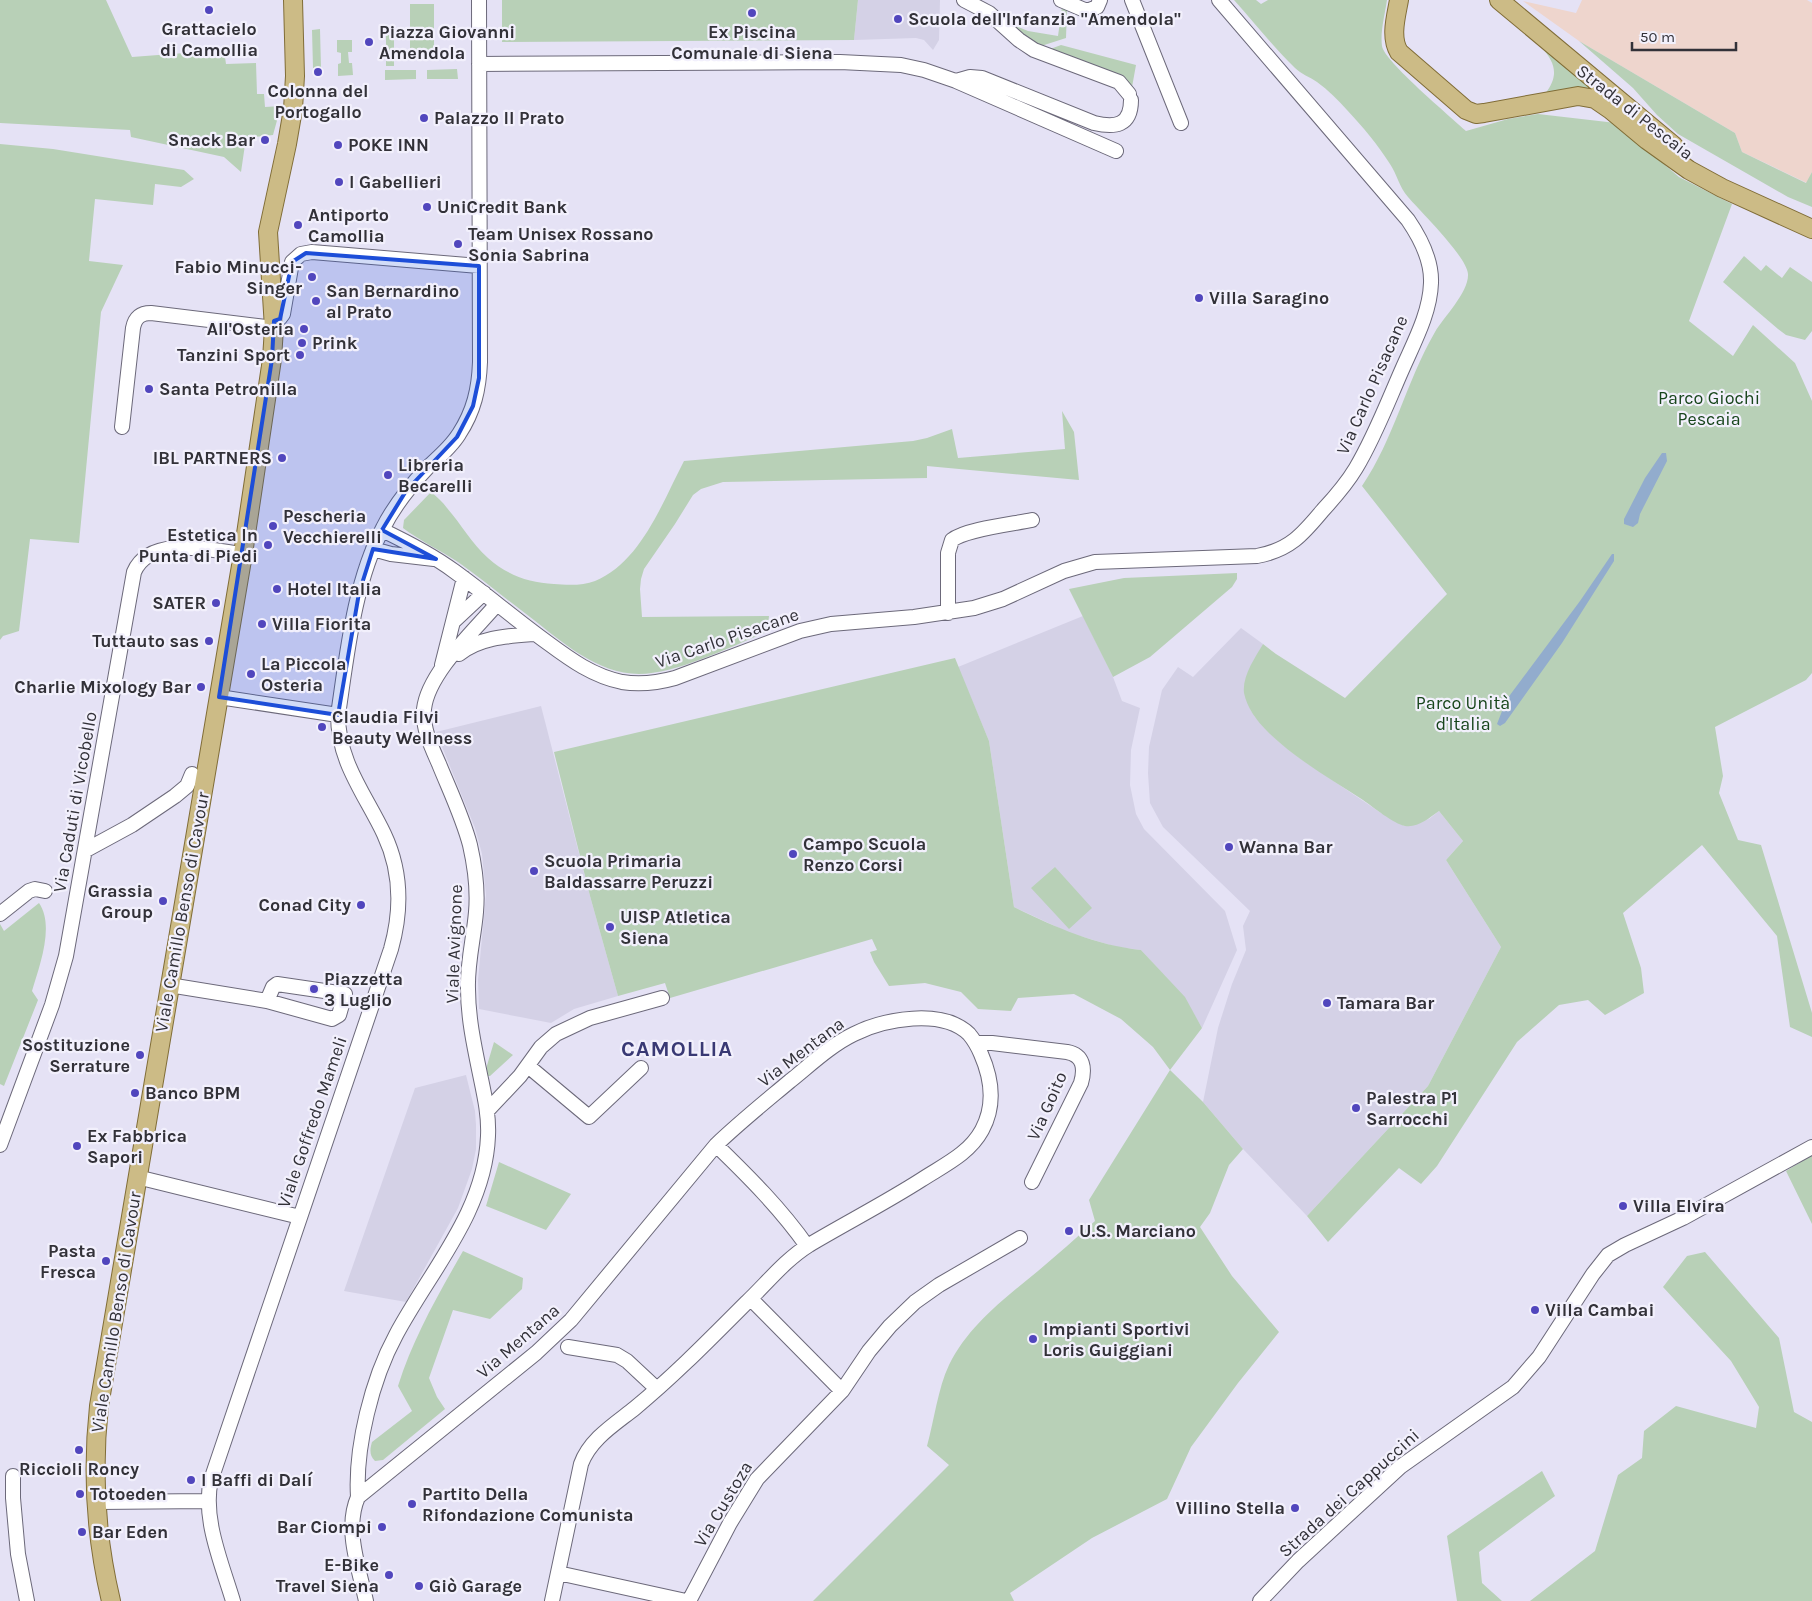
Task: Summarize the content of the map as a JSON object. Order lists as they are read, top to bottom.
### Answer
{
  "streets": {
    "main road": ["Strada di Pescaia", "Viale Camillo Benso di Cavour"],
    "street": [
      "Via Carlo Pisacane",
      "Via Caduti di Vicobello",
      "Viale Avignone",
      "Via Mentana",
      "Via Goito",
      "Viale Goffredo Mameli",
      "Strada dei Cappuccini",
      "Via Custoza"
    ]
  },
  "crossings": [
    ["Via Carlo Pisacane", "Viale Avignone"],
    ["Via Carlo Pisacane", "Viale Goffredo Mameli"],
    ["Via Caduti di Vicobello", "Viale Camillo Benso di Cavour"],
    ["Viale Avignone", "Via Mentana"],
    ["Via Mentana", "Via Goito"]
  ],
  "districts": ["CAMOLLIA"],
  "parks": ["Parco Giochi Pescaia", "Parco Unità d'Italia"],
  "places": [
    "Grattacielo di Camollia",
    "Ex Piscina Comunale di Siena",
    "Scuola dell'Infanzia \"Amendola\"",
    "Piazza Giovanni Amendola",
    "Colonna del Portogallo",
    "Palazzo Il Prato",
    "Snack Bar",
    "POKE INN",
    "I Gabellieri",
    "UniCredit Bank",
    "Antiporto Camollia",
    "Team Unisex Rossano Sonia Sabrina",
    "Fabio Minucci- Singer",
    "Villa Saragino",
    "San Bernardino al Prato",
    "All'Osteria",
    "Prink",
    "Tanzini Sport",
    "Santa Petronilla",
    "IBL PARTNERS",
    "Libreria Becarelli",
    "Pescheria Vecchierelli",
    "Estetica In Punta di Piedi",
    "Hotel Italia",
    "SATER",
    "Villa Fiorita",
    "Tuttauto sas",
    "La Piccola Osteria",
    "Charlie Mixology Bar",
    "Claudia Filvi Beauty Wellness",
    "Wanna Bar",
    "Campo Scuola Renzo Corsi",
    "Scuola Primaria Baldassarre Peruzzi",
    "Grassia Group",
    "Conad City",
    "UISP Atletica Siena",
    "Piazzetta 3 Luglio",
    "Tamara Bar",
    "Sostituzione Serrature",
    "Banco BPM",
    "Palestra P1 Sarrocchi",
    "Ex Fabbrica Sapori",
    "Villa Elvira",
    "U.S. Marciano",
    "Pasta Fresca",
    "Villa Cambai",
    "Impianti Sportivi Loris Guiggiani",
    "Riccioli Roncy",
    "I Baffi di Dalí",
    "Totoeden",
    "Partito Della Rifondazione Comunista",
    "Villino Stella",
    "Bar Ciompi",
    "Bar Eden",
    "E-Bike Travel Siena",
    "Giò Garage"
  ],
  "scale_bar": "50 m"
}
